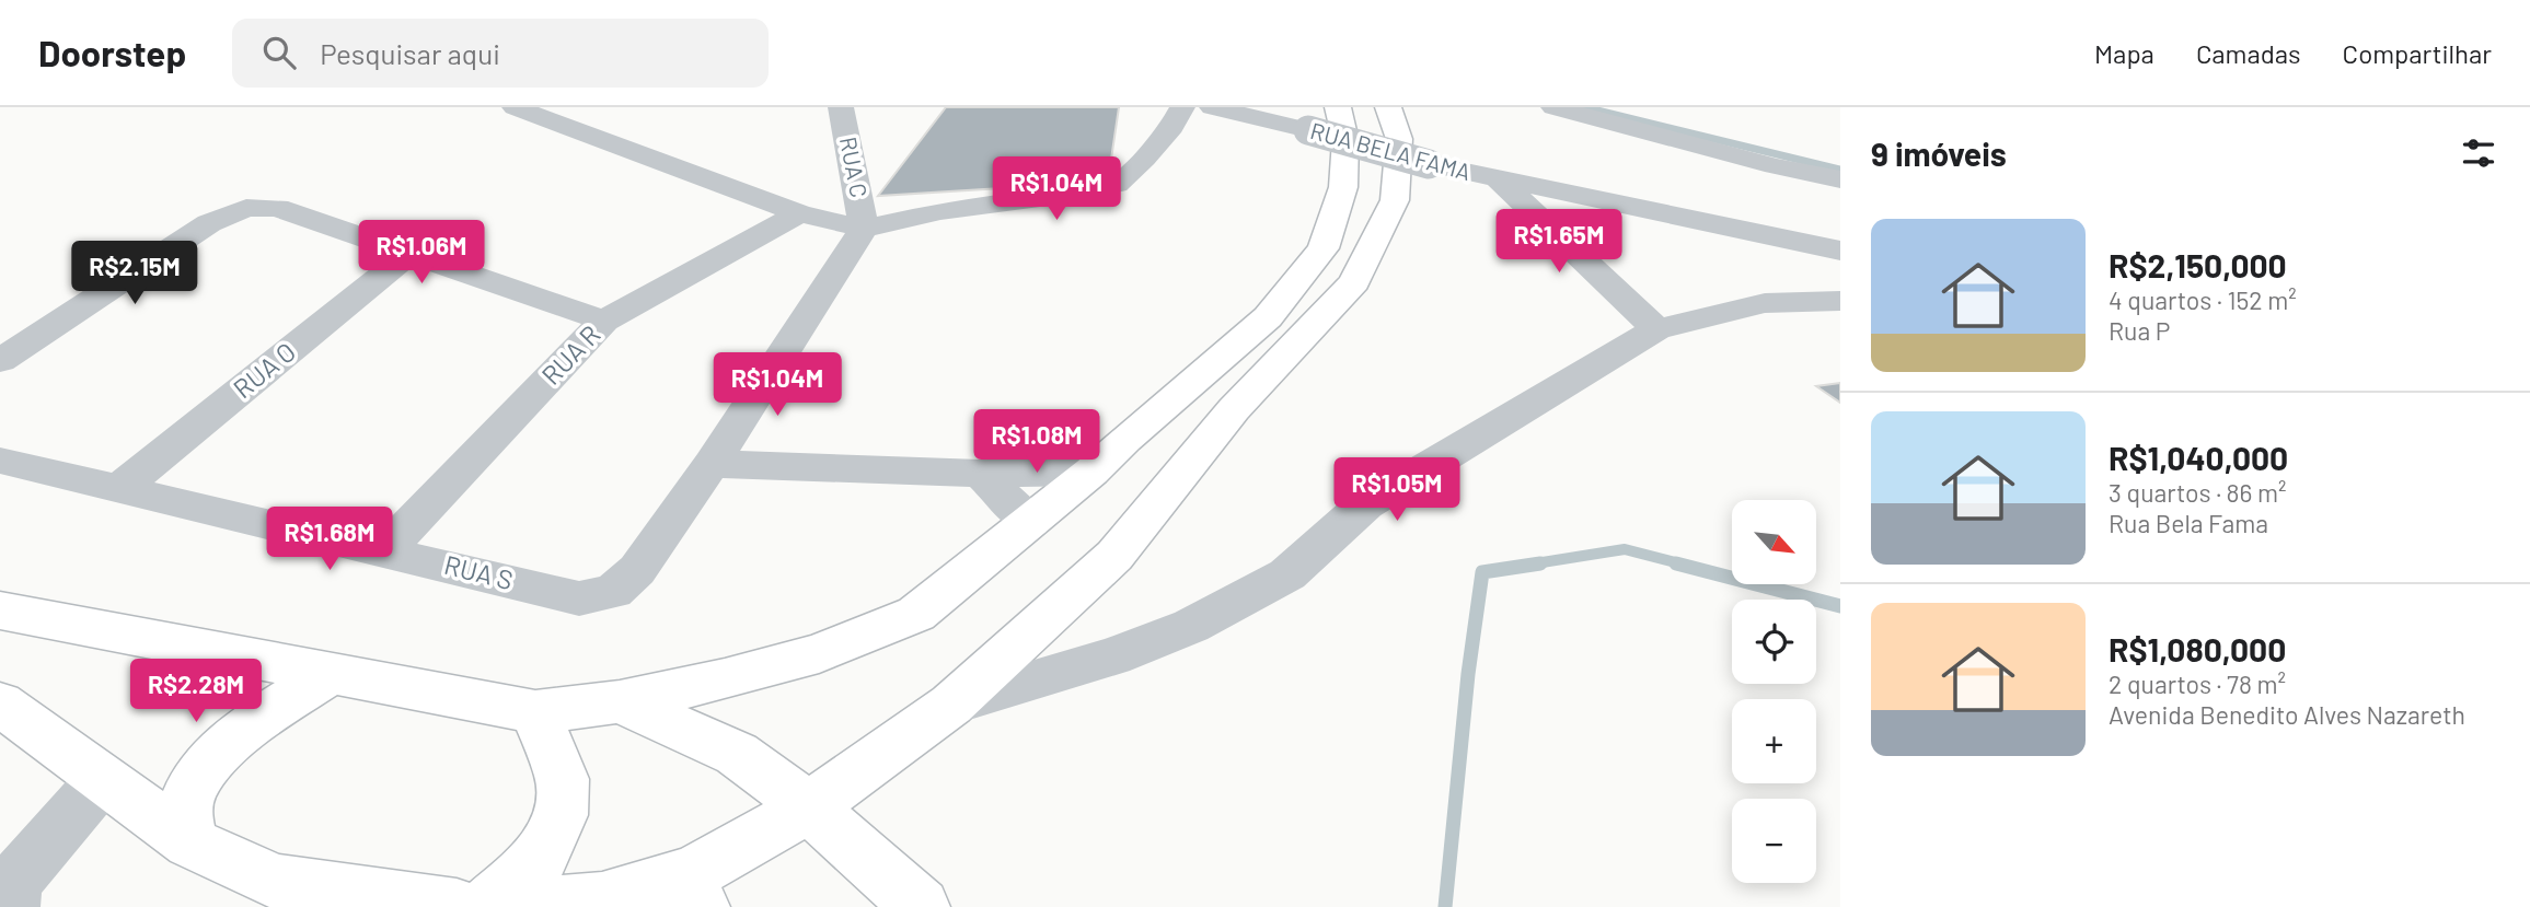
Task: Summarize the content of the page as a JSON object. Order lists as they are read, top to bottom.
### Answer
{
  "streets": {
    "street": [
      "RUA BELA FAMA",
      "RUA C",
      "RUA R",
      "RUA O",
      "RUA S"
    ]
  },
  "crossings": [
    ["RUA R", "RUA S"],
    ["RUA O", "RUA S"]
  ],
  "north": "bottom right",
  "page": {
    "header": "Doorstep",
    "search": "Pesquisar aqui",
    "nav": ["Mapa", "Camadas", "Compartilhar"],
    "heading": "9 imóveis",
    "price": [
      "R$1.04M",
      "R$1.65M",
      "R$1.06M",
      "R$2.15M",
      "R$1.04M",
      "R$1.08M",
      "R$1.05M",
      "R$1.68M",
      "R$2.28M"
    ],
    "list": [
      {
        "name": "R$2,150,000",
        "note": "4 quartos · 152 m² · Rua P"
      },
      {
        "name": "R$1,040,000",
        "note": "3 quartos · 86 m² · Rua Bela Fama"
      },
      {
        "name": "R$1,080,000",
        "note": "2 quartos · 78 m² · Avenida Benedito Alves Nazareth"
      }
    ],
    "map_buttons": ["+", "−"]
  }
}
